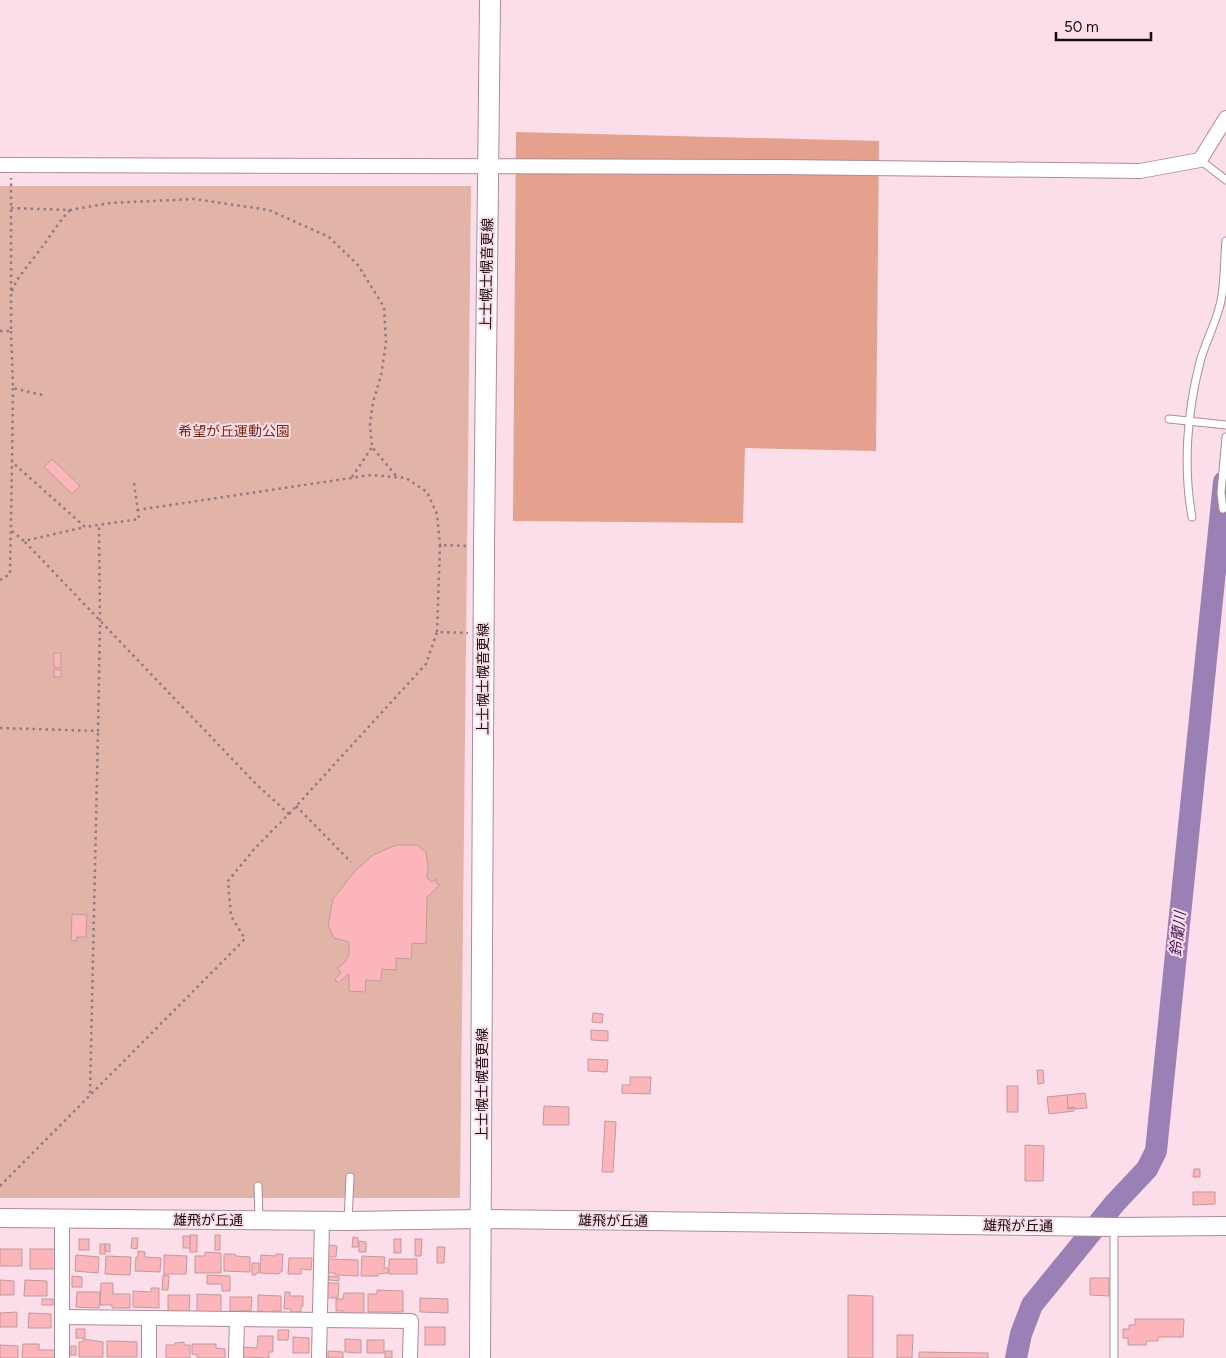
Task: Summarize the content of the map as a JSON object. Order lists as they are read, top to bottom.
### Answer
{
  "streets": {
    "main road": ["上士幌士幌音更線"],
    "street": ["雄飛が丘通"]
  },
  "crossings": [
    ["上士幌士幌音更線", "雄飛が丘通"]
  ],
  "water": ["鈴蘭川"],
  "parks": ["希望が丘運動公園"],
  "scale_bar": "50 m"
}
